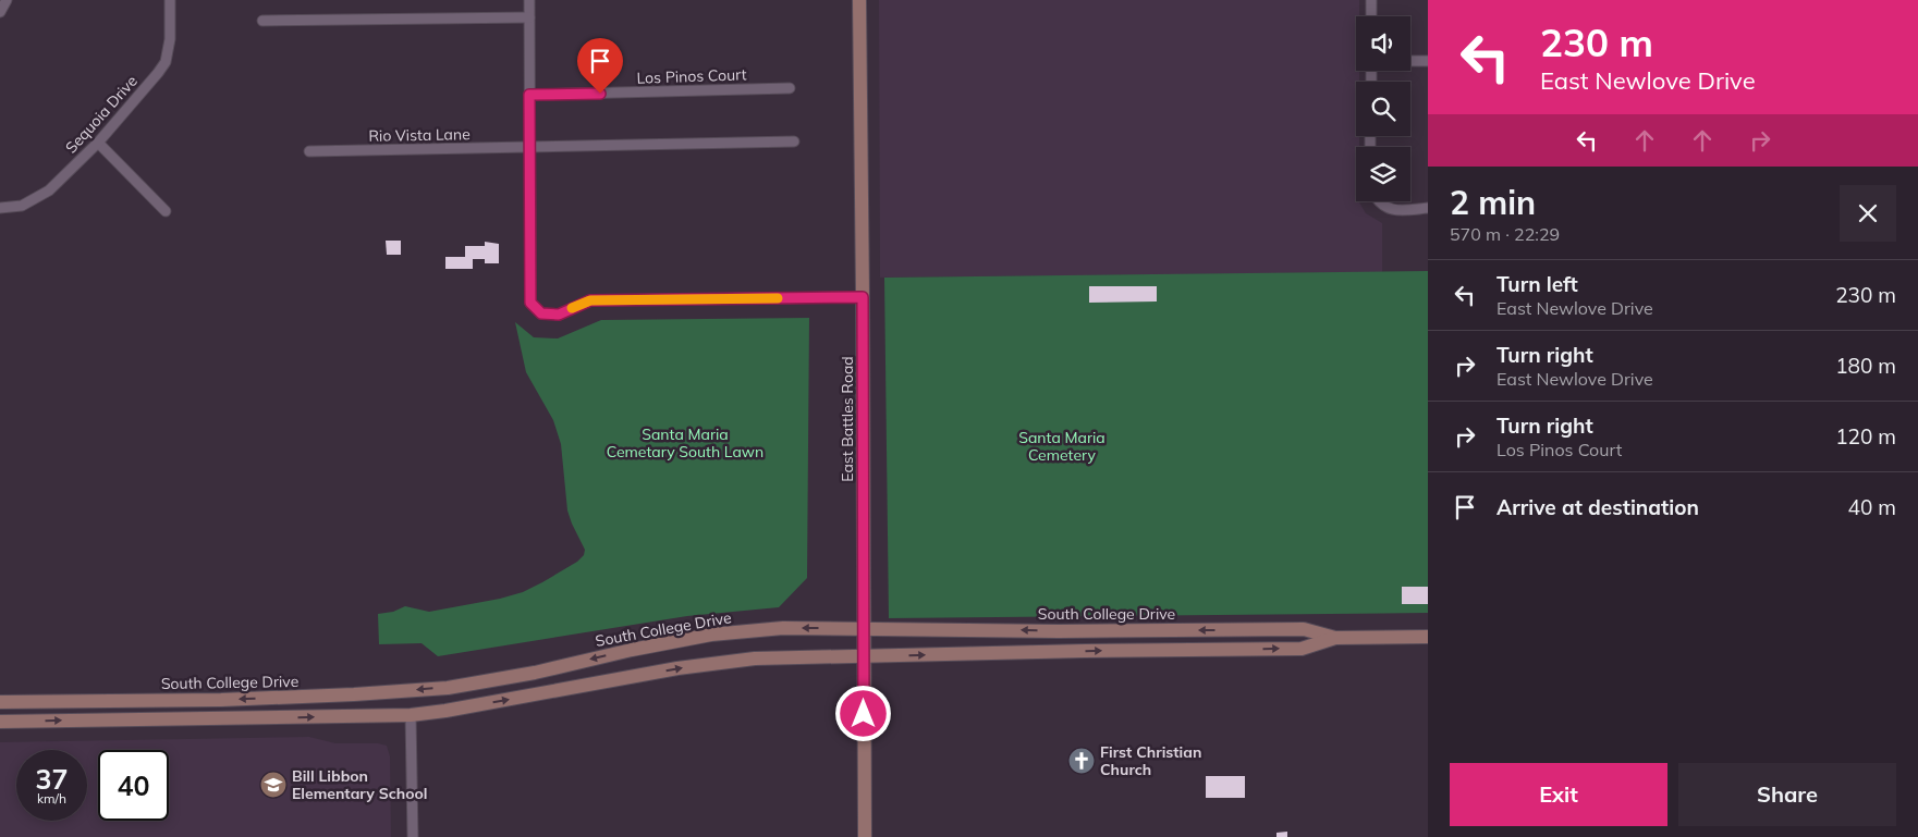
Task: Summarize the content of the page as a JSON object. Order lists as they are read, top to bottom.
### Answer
{
  "streets": {
    "street": [
      "Los Pinos Court",
      "Sequoia Drive",
      "Rio Vista Lane",
      "East Battles Road",
      "South College Drive"
    ]
  },
  "crossings": [
    ["East Battles Road", "South College Drive"]
  ],
  "parks": ["Santa Maria Cemetary South Lawn", "Santa Maria Cemetery"],
  "places": {
    "church": ["First Christian Church"],
    "school or university": ["Bill Libbon Elementary School"]
  },
  "page": {
    "turn": ["230 m", "East Newlove Drive"],
    "heading": ["2 min", "570 m · 22:29"],
    "list": [
      {
        "name": "Turn left",
        "note": "East Newlove Drive",
        "value": "230 m"
      },
      {
        "name": "Turn right",
        "note": "East Newlove Drive",
        "value": "180 m"
      },
      {
        "name": "Turn right",
        "note": "Los Pinos Court",
        "value": "120 m"
      },
      {
        "name": "Arrive at destination",
        "value": "40 m"
      }
    ],
    "speed": "37 km/h",
    "limit": "40",
    "buttons": ["Exit", "Share"]
  }
}
